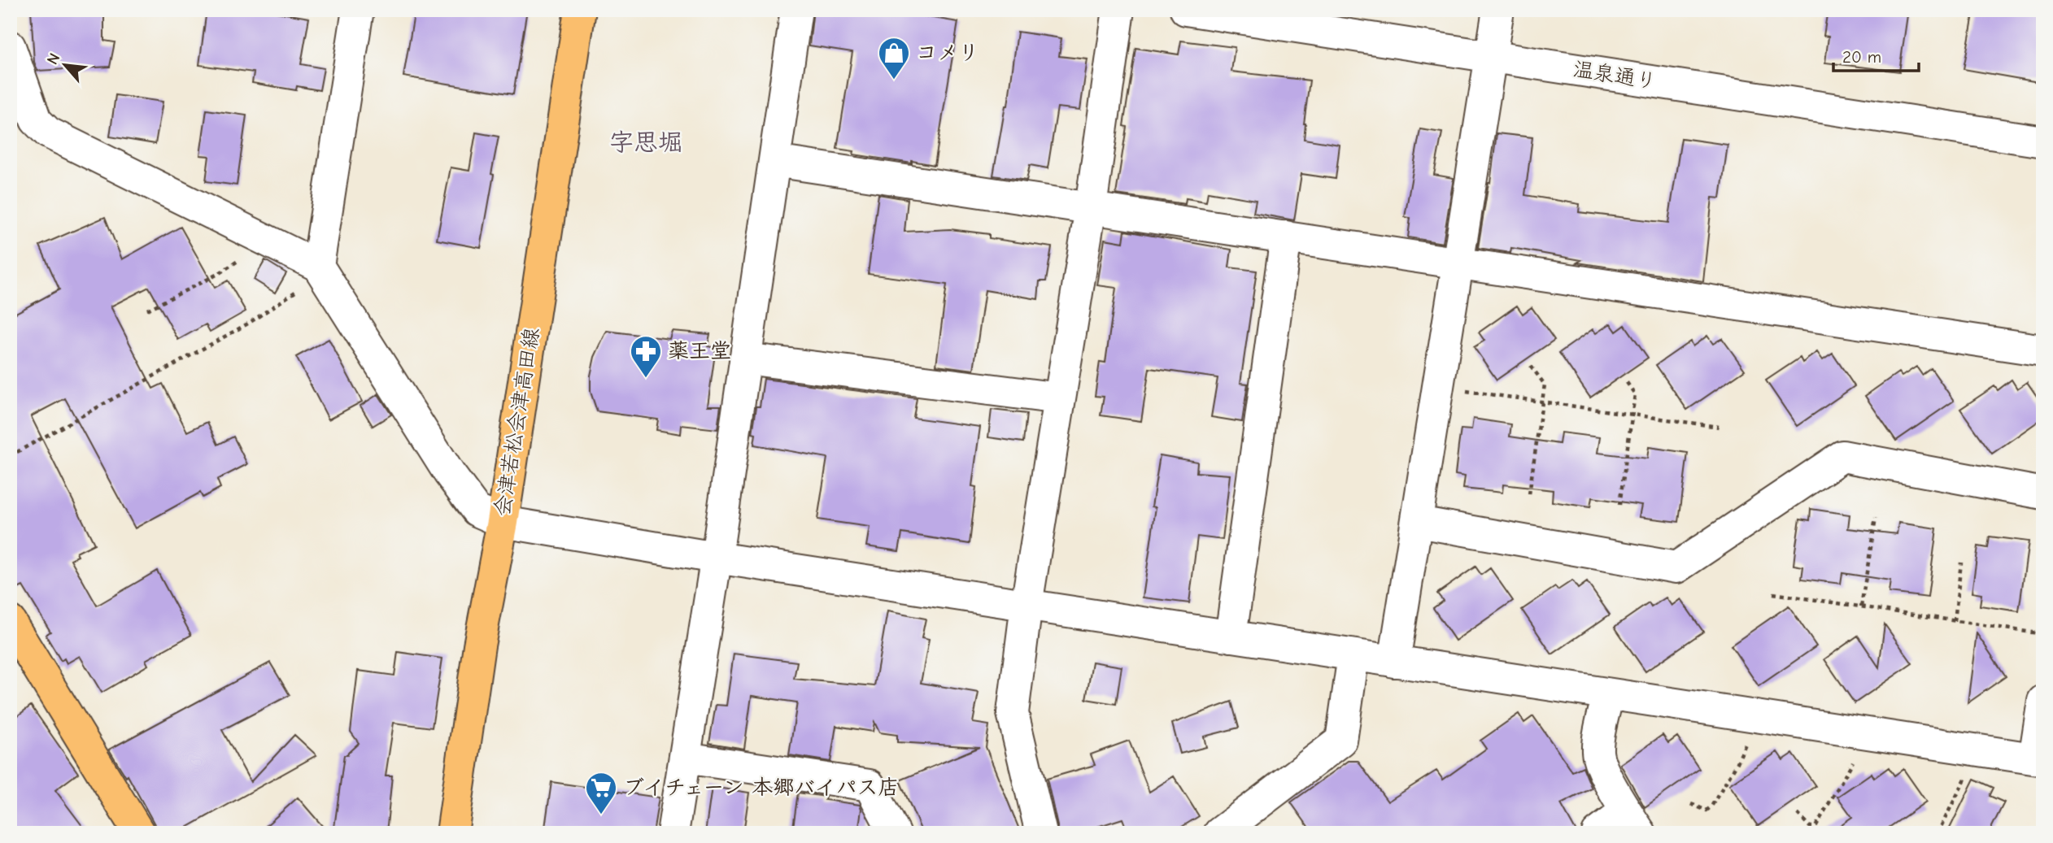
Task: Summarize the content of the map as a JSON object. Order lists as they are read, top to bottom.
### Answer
{
  "streets": {
    "main road": ["会津若松会津高田線"],
    "street": ["温泉通り"]
  },
  "districts": ["字思堀"],
  "places": {
    "shop": ["コメリ"],
    "pharmacy": ["薬王堂"],
    "supermarket": ["ブイチェーン 本郷バイパス店"]
  },
  "scale_bar": "20 m",
  "north": "top left"
}
